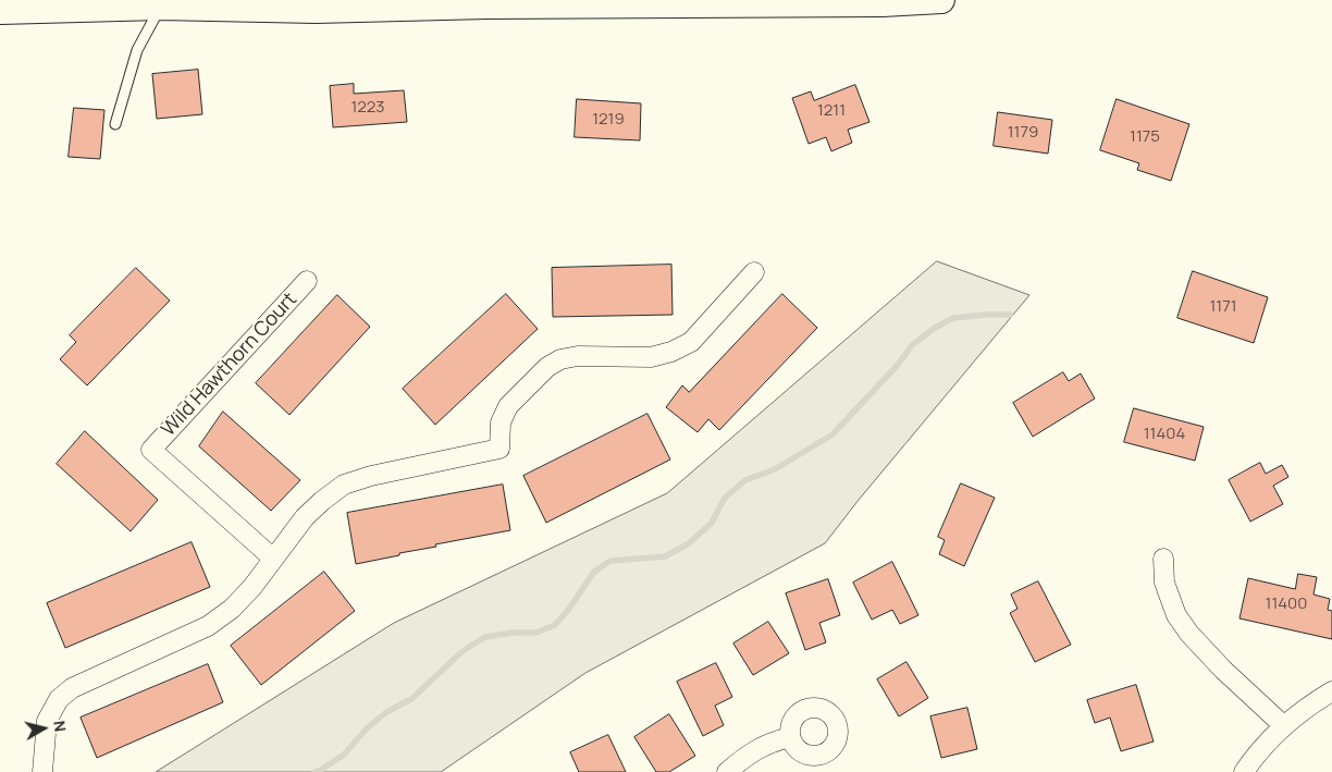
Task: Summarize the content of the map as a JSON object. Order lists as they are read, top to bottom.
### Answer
{
  "streets": {
    "street": ["Wild Hawthorn Court"]
  },
  "house_numbers": [
    "1223",
    "1211",
    "1219",
    "1179",
    "1175",
    "1171",
    "11404",
    "11400"
  ],
  "north": "right"
}
